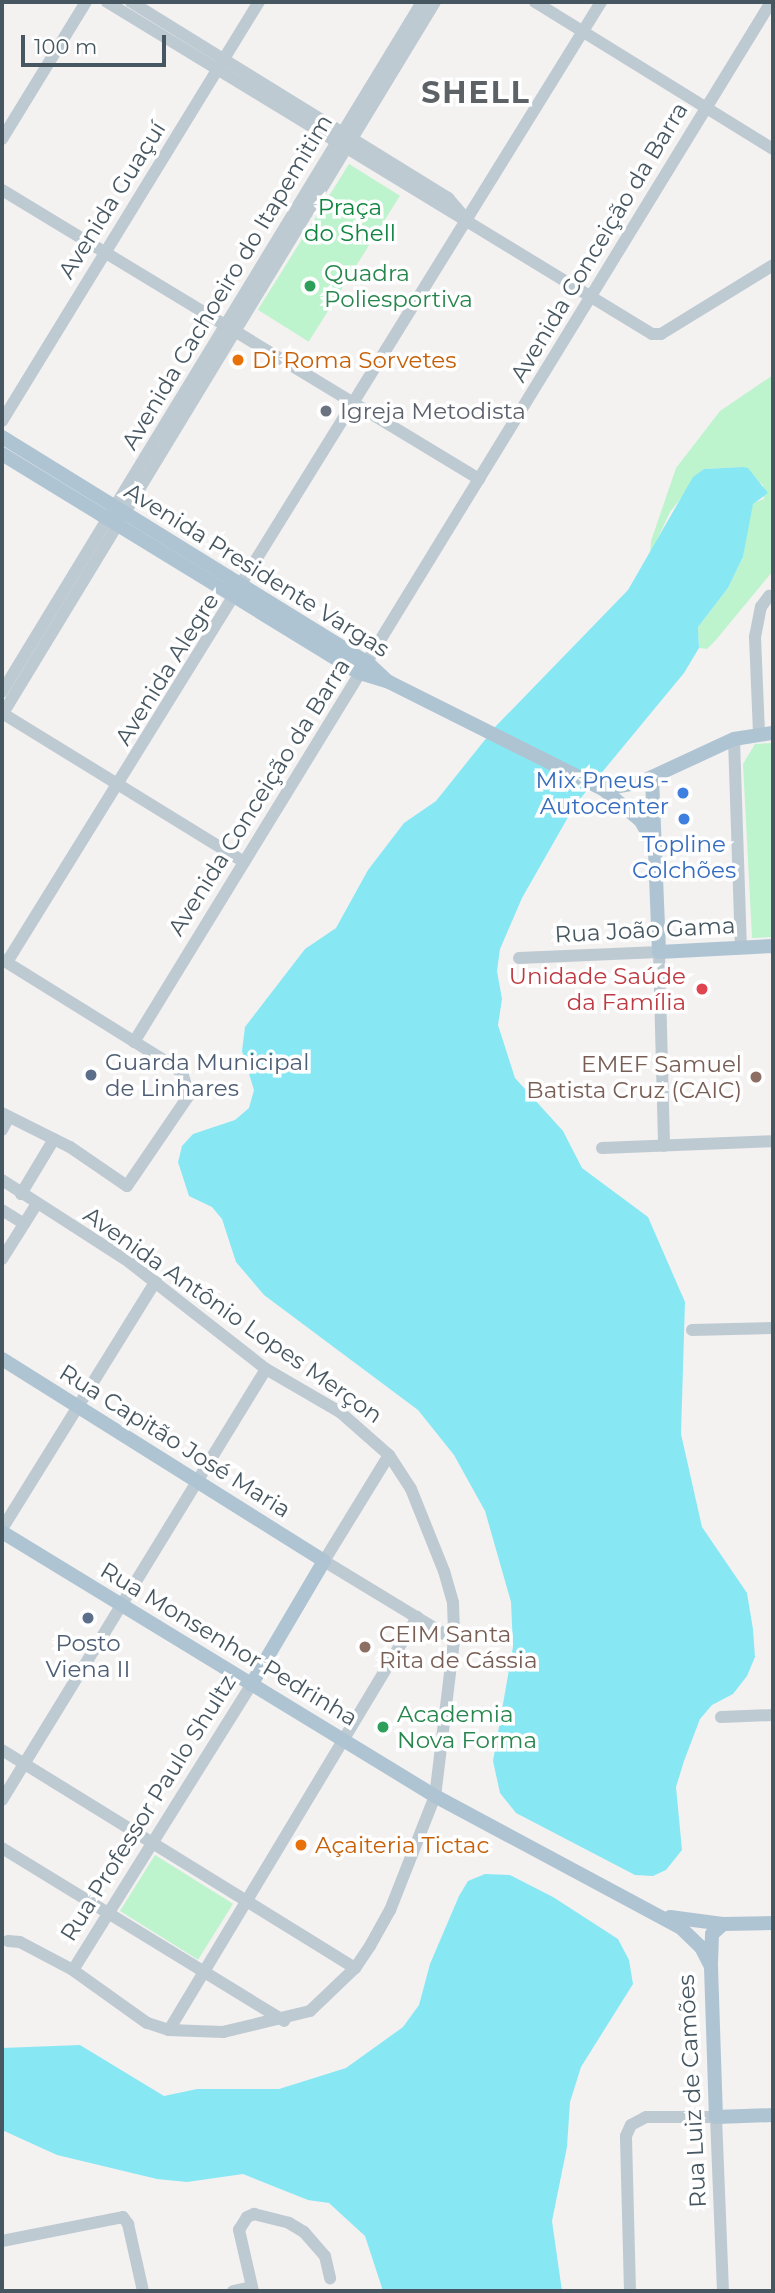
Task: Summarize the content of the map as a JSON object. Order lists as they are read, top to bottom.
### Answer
{
  "streets": {
    "main road": [
      "Avenida Presidente Vargas",
      "Rua João Gama",
      "Rua Capitão José Maria",
      "Rua Monsenhor Pedrinha",
      "Rua Professor Paulo Shultz",
      "Rua Luiz de Camões"
    ],
    "street": [
      "Avenida Guaçuí",
      "Avenida Conceição da Barra",
      "Avenida Cachoeiro do Itapemitim",
      "Avenida Alegre",
      "Avenida Antônio Lopes Merçon"
    ]
  },
  "crossings": [
    ["Avenida Conceição da Barra", "Avenida Presidente Vargas"],
    ["Avenida Presidente Vargas", "Avenida Alegre"],
    ["Avenida Antônio Lopes Merçon", "Rua Monsenhor Pedrinha"],
    ["Avenida Antônio Lopes Merçon", "Rua Professor Paulo Shultz"],
    ["Rua Capitão José Maria", "Rua Professor Paulo Shultz"],
    ["Rua Monsenhor Pedrinha", "Rua Professor Paulo Shultz"],
    ["Rua Monsenhor Pedrinha", "Rua Luiz de Camões"]
  ],
  "districts": ["SHELL"],
  "parks": ["Praça do Shell"],
  "places": [
    "Quadra Poliesportiva",
    "Di Roma Sorvetes",
    "Igreja Metodista",
    "Mix Pneus - Autocenter",
    "Topline Colchões",
    "Unidade Saúde da Família",
    "Guarda Municipal de Linhares",
    "EMEF Samuel Batista Cruz (CAIC)",
    "Posto Viena II",
    "CEIM Santa Rita de Cássia",
    "Academia Nova Forma",
    "Açaiteria Tictac"
  ],
  "scale_bar": "100 m"
}
